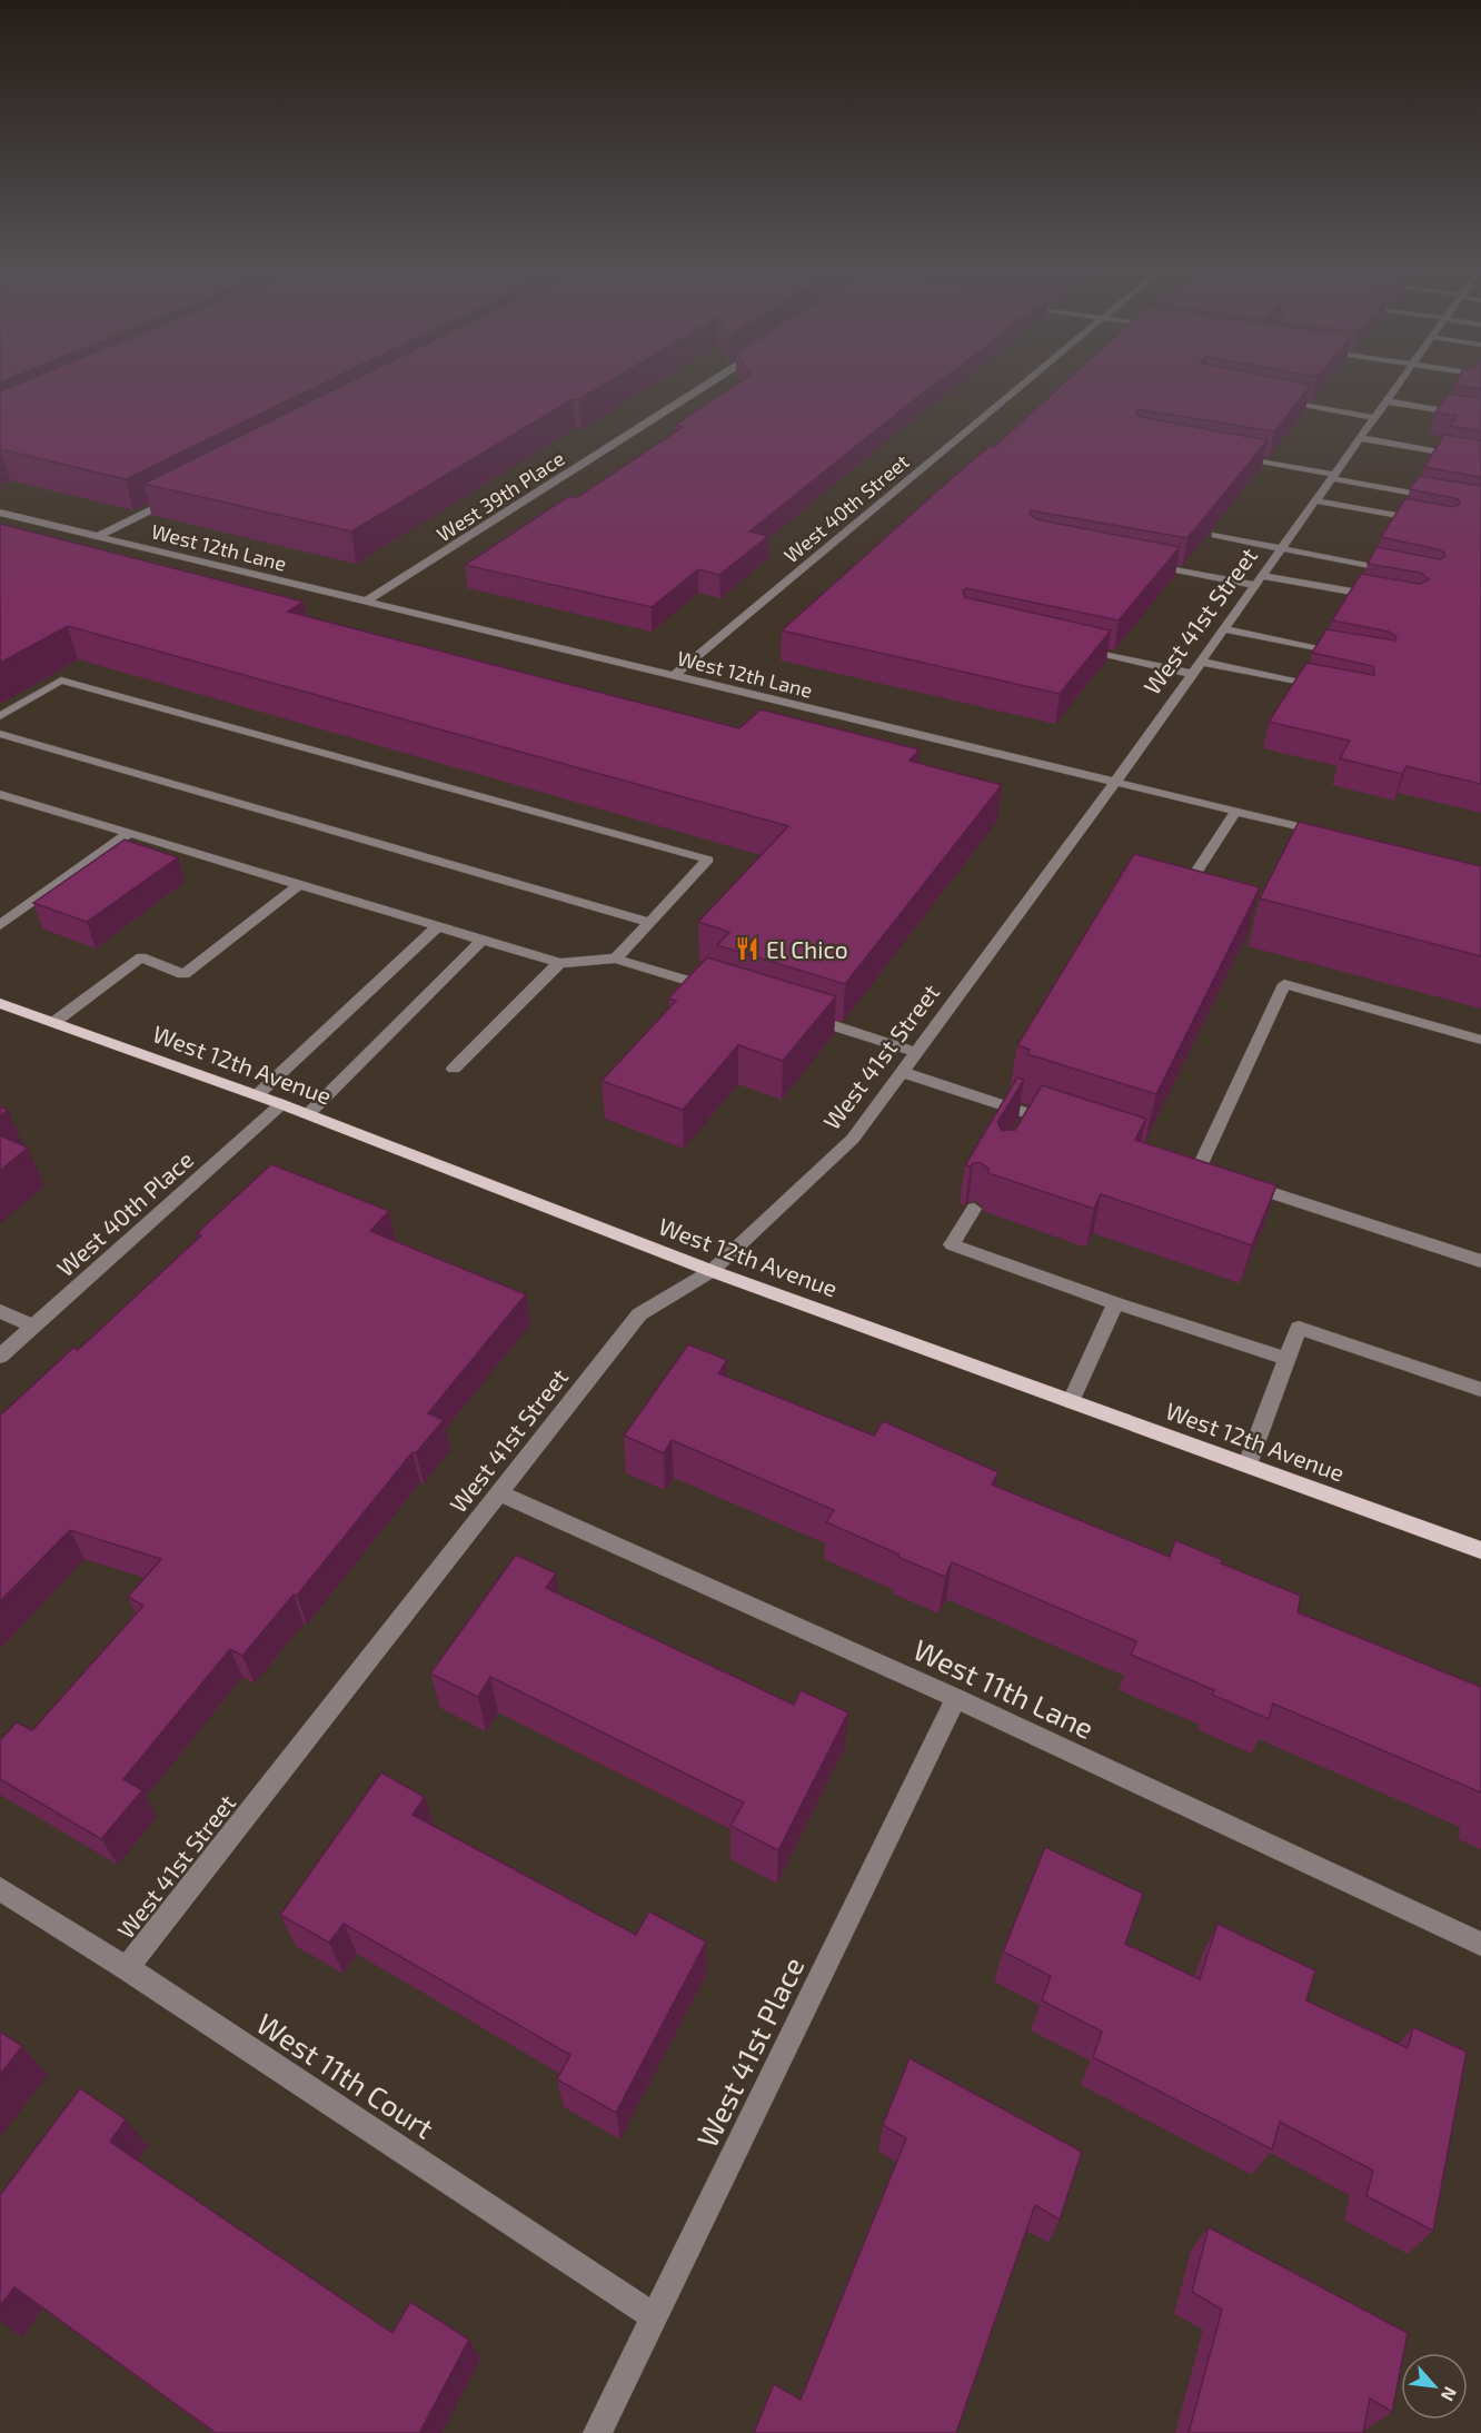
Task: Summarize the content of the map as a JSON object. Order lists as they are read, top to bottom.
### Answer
{
  "streets": {
    "main road": ["West 12th Avenue"],
    "street": [
      "West 39th Place",
      "West 40th Street",
      "West 12th Lane",
      "West 41st Street",
      "West 40th Place",
      "West 11th Lane",
      "West 41st Place",
      "West 11th Court"
    ]
  },
  "crossings": [
    ["West 39th Place", "West 12th Lane"],
    ["West 40th Street", "West 12th Lane"],
    ["West 12th Lane", "West 41st Street"],
    ["West 41st Street", "West 12th Avenue"],
    ["West 41st Street", "West 11th Lane"],
    ["West 41st Street", "West 11th Court"],
    ["West 12th Avenue", "West 40th Place"],
    ["West 11th Lane", "West 41st Place"],
    ["West 41st Place", "West 11th Court"]
  ],
  "places": {
    "restaurant": ["El Chico"]
  },
  "north": "bottom right"
}
